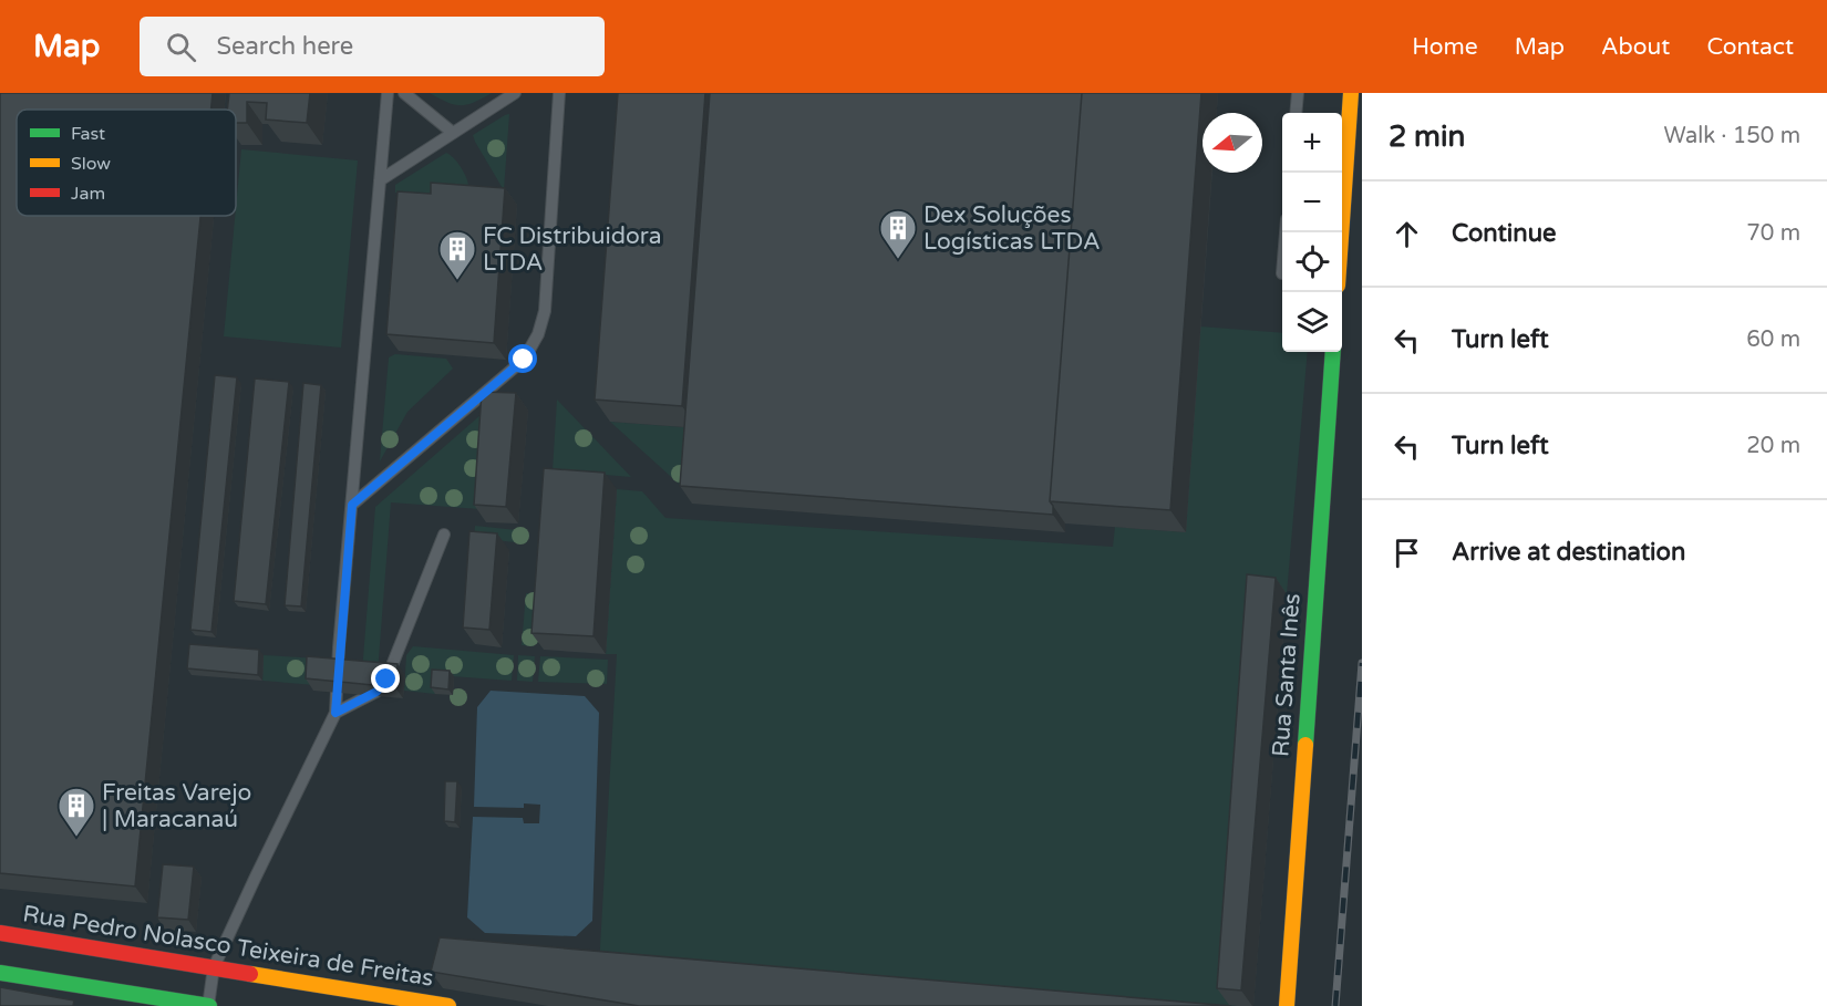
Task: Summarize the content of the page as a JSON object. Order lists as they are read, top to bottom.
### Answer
{
  "streets": {
    "street": ["Rua Santa Inês", "Rua Pedro Nolasco Teixeira de Freitas"]
  },
  "places": {
    "building": ["Dex Soluções Logísticas LTDA", "FC Distribuidora LTDA", "Freitas Varejo | Maracanaú"]
  },
  "legend": ["Fast", "Slow", "Jam"],
  "north": "left",
  "page": {
    "header": "Map",
    "search": "Search here",
    "nav": [
      "Home",
      "Map",
      "About",
      "Contact"
    ],
    "heading": ["2 min", "Walk · 150 m"],
    "map_buttons": ["+", "−"],
    "list": [
      ["Continue", "70 m"],
      ["Turn left", "60 m"],
      ["Turn left", "20 m"],
      "Arrive at destination"
    ]
  }
}
